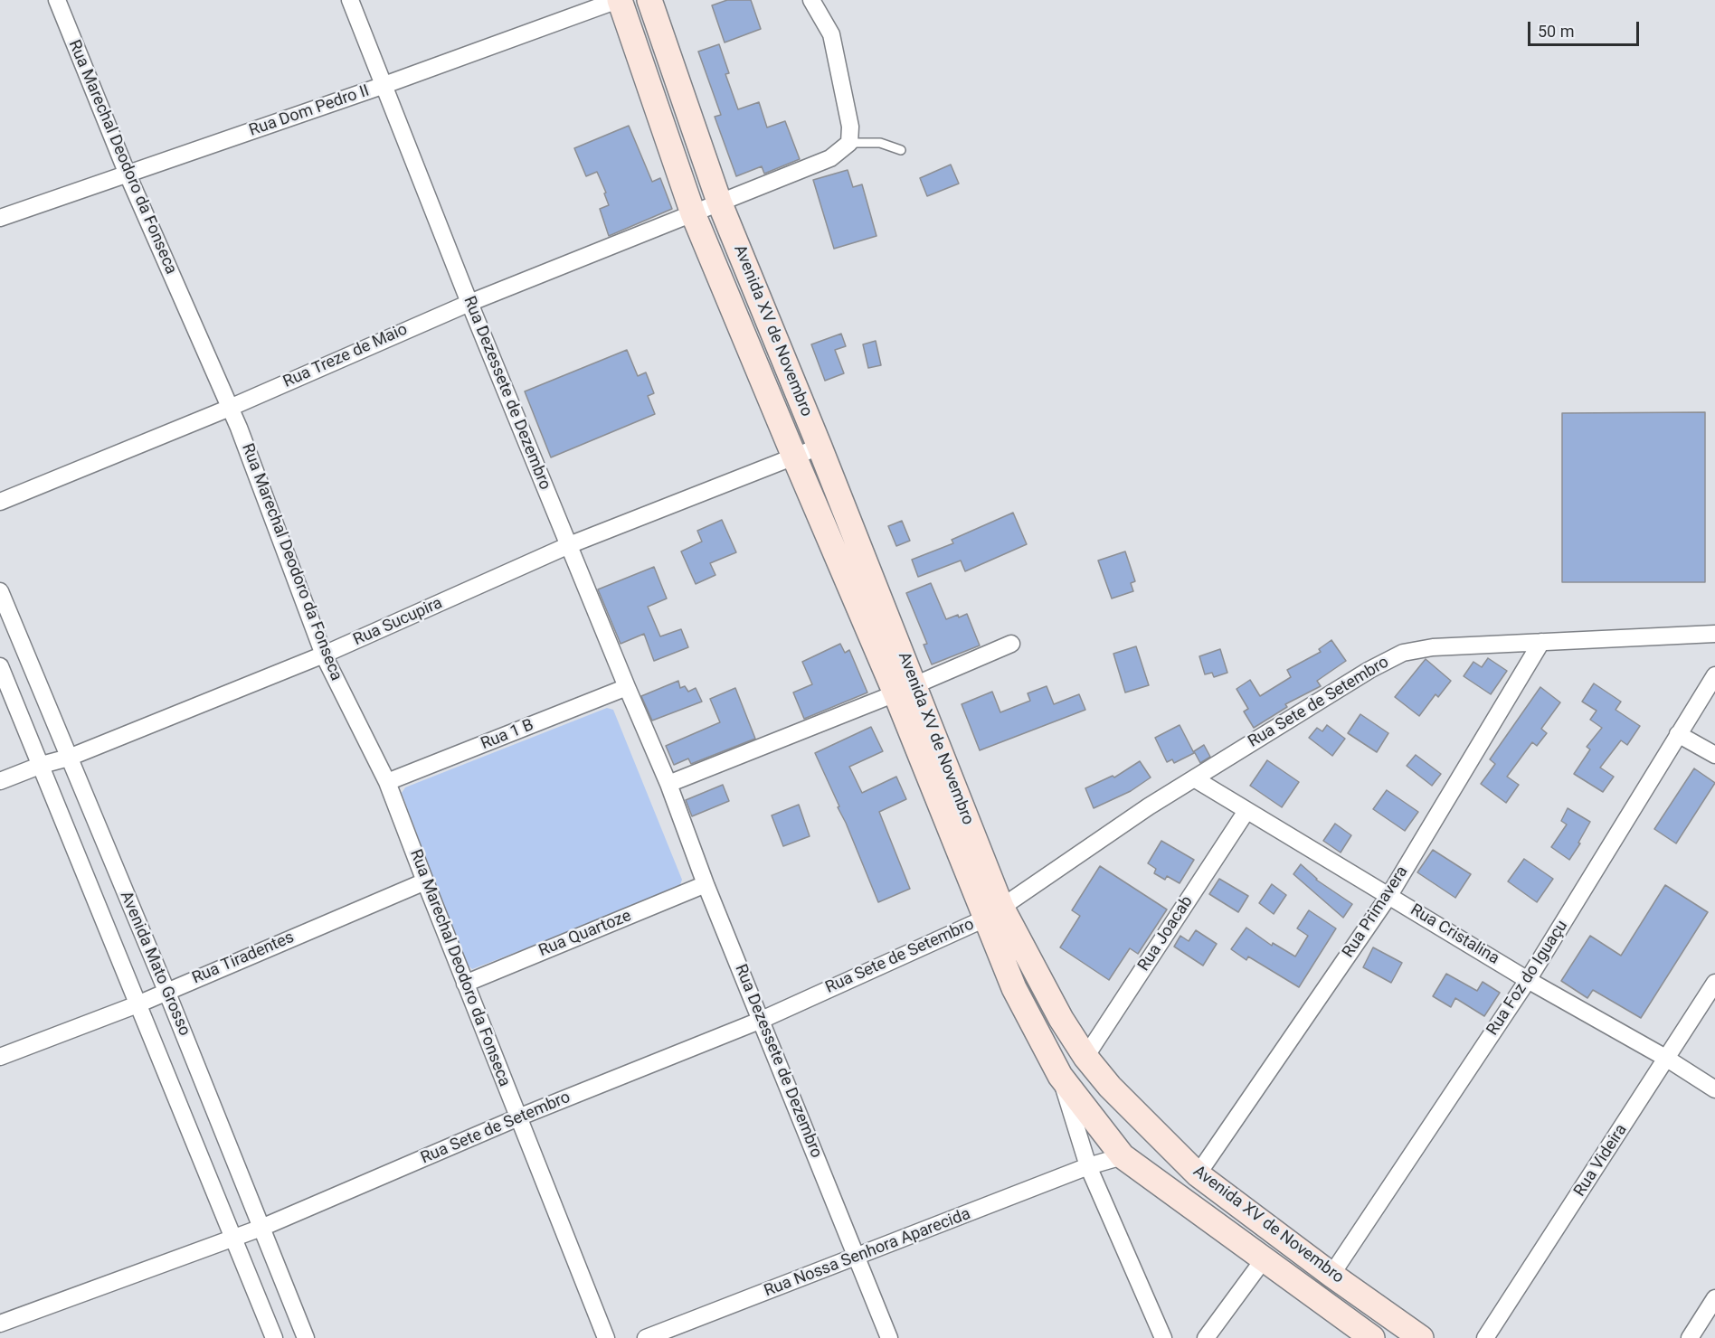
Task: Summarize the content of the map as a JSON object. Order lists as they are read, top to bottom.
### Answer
{
  "streets": {
    "main road": ["Avenida XV de Novembro"],
    "street": [
      "Rua Dom Pedro II",
      "Rua Marechal Deodoro da Fonseca",
      "Rua Treze de Maio",
      "Rua Dezessete de Dezembro",
      "Rua Sucupira",
      "Rua Sete de Setembro",
      "Rua 1 B",
      "Rua Primavera",
      "Rua Quartoze",
      "Rua Joacab",
      "Rua Cristalina",
      "Rua Tiradentes",
      "Avenida Mato Grosso",
      "Rua Foz do Iguaçu",
      "Rua Videira",
      "Rua Nossa Senhora Aparecida"
    ]
  },
  "crossings": [
    ["Rua Dom Pedro II", "Rua Marechal Deodoro da Fonseca"],
    ["Rua Dom Pedro II", "Avenida XV de Novembro"],
    ["Rua Dom Pedro II", "Rua Dezessete de Dezembro"],
    ["Rua Marechal Deodoro da Fonseca", "Rua Treze de Maio"],
    ["Rua Marechal Deodoro da Fonseca", "Rua Sucupira"],
    ["Rua Marechal Deodoro da Fonseca", "Rua Sete de Setembro"],
    ["Rua Marechal Deodoro da Fonseca", "Rua 1 B"],
    ["Rua Marechal Deodoro da Fonseca", "Rua Quartoze"],
    ["Rua Marechal Deodoro da Fonseca", "Rua Tiradentes"],
    ["Avenida XV de Novembro", "Rua Treze de Maio"],
    ["Avenida XV de Novembro", "Rua Sucupira"],
    ["Avenida XV de Novembro", "Rua Sete de Setembro"],
    ["Avenida XV de Novembro", "Rua Primavera"],
    ["Avenida XV de Novembro", "Rua Joacab"],
    ["Avenida XV de Novembro", "Rua Foz do Iguaçu"],
    ["Avenida XV de Novembro", "Rua Nossa Senhora Aparecida"],
    ["Rua Treze de Maio", "Rua Dezessete de Dezembro"],
    ["Rua Dezessete de Dezembro", "Rua Sucupira"],
    ["Rua Dezessete de Dezembro", "Rua Sete de Setembro"],
    ["Rua Dezessete de Dezembro", "Rua 1 B"],
    ["Rua Dezessete de Dezembro", "Rua Quartoze"],
    ["Rua Dezessete de Dezembro", "Rua Nossa Senhora Aparecida"],
    ["Rua Sucupira", "Avenida Mato Grosso"],
    ["Rua Sete de Setembro", "Rua Primavera"],
    ["Rua Sete de Setembro", "Rua Cristalina"],
    ["Rua Sete de Setembro", "Avenida Mato Grosso"],
    ["Rua Primavera", "Rua Cristalina"],
    ["Rua Joacab", "Rua Cristalina"],
    ["Rua Cristalina", "Rua Foz do Iguaçu"],
    ["Rua Cristalina", "Rua Videira"],
    ["Rua Tiradentes", "Avenida Mato Grosso"]
  ],
  "scale_bar": "50 m"
}
